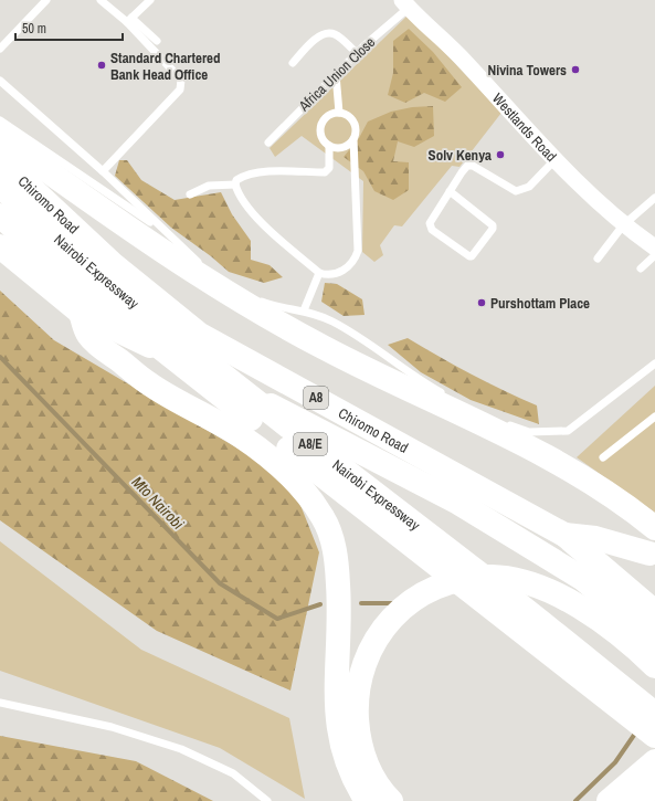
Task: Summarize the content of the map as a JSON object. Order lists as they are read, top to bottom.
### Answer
{
  "streets": {
    "highway": [
      "Chiromo Road",
      "Nairobi Expressway",
      "A8",
      "A8/E"
    ],
    "street": ["Westlands Road"],
    "lane": ["Africa Union Close"]
  },
  "crossings": [
    ["Africa Union Close", "Westlands Road"]
  ],
  "water": ["Mto Nairobi"],
  "places": [
    "Standard Chartered Bank Head Office",
    "Nivina Towers",
    "Solv Kenya",
    "Purshottam Place"
  ],
  "scale_bar": "50 m"
}
